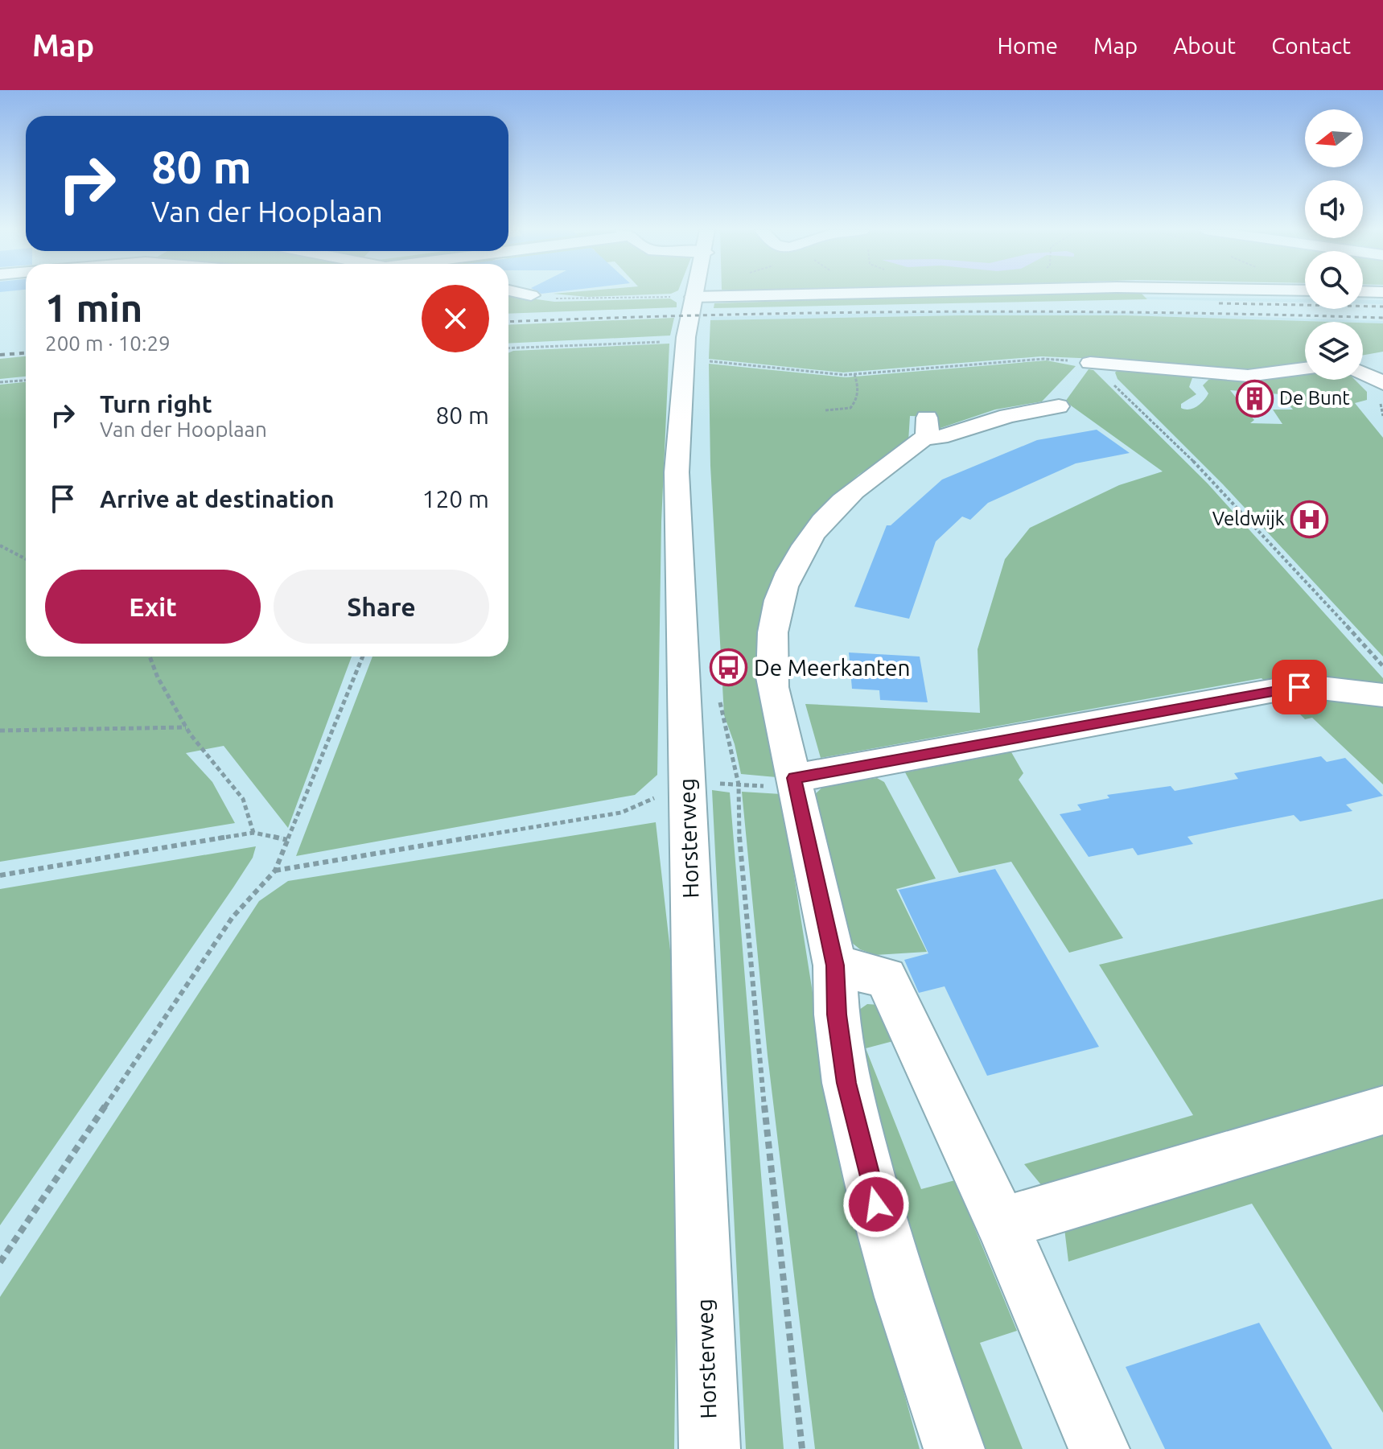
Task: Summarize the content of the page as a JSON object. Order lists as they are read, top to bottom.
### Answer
{
  "streets": {
    "street": ["Horsterweg"]
  },
  "places": {
    "building": ["De Bunt"],
    "hospital": ["Veldwijk"],
    "bus stop": ["De Meerkanten"]
  },
  "north": "left",
  "page": {
    "header": "Map",
    "nav": [
      "Home",
      "Map",
      "About",
      "Contact"
    ],
    "turn": ["80 m", "Van der Hooplaan"],
    "heading": ["1 min", "200 m · 10:29"],
    "list": [
      {
        "name": "Turn right",
        "note": "Van der Hooplaan",
        "value": "80 m"
      },
      {
        "name": "Arrive at destination",
        "value": "120 m"
      }
    ],
    "buttons": ["Exit", "Share"]
  }
}
